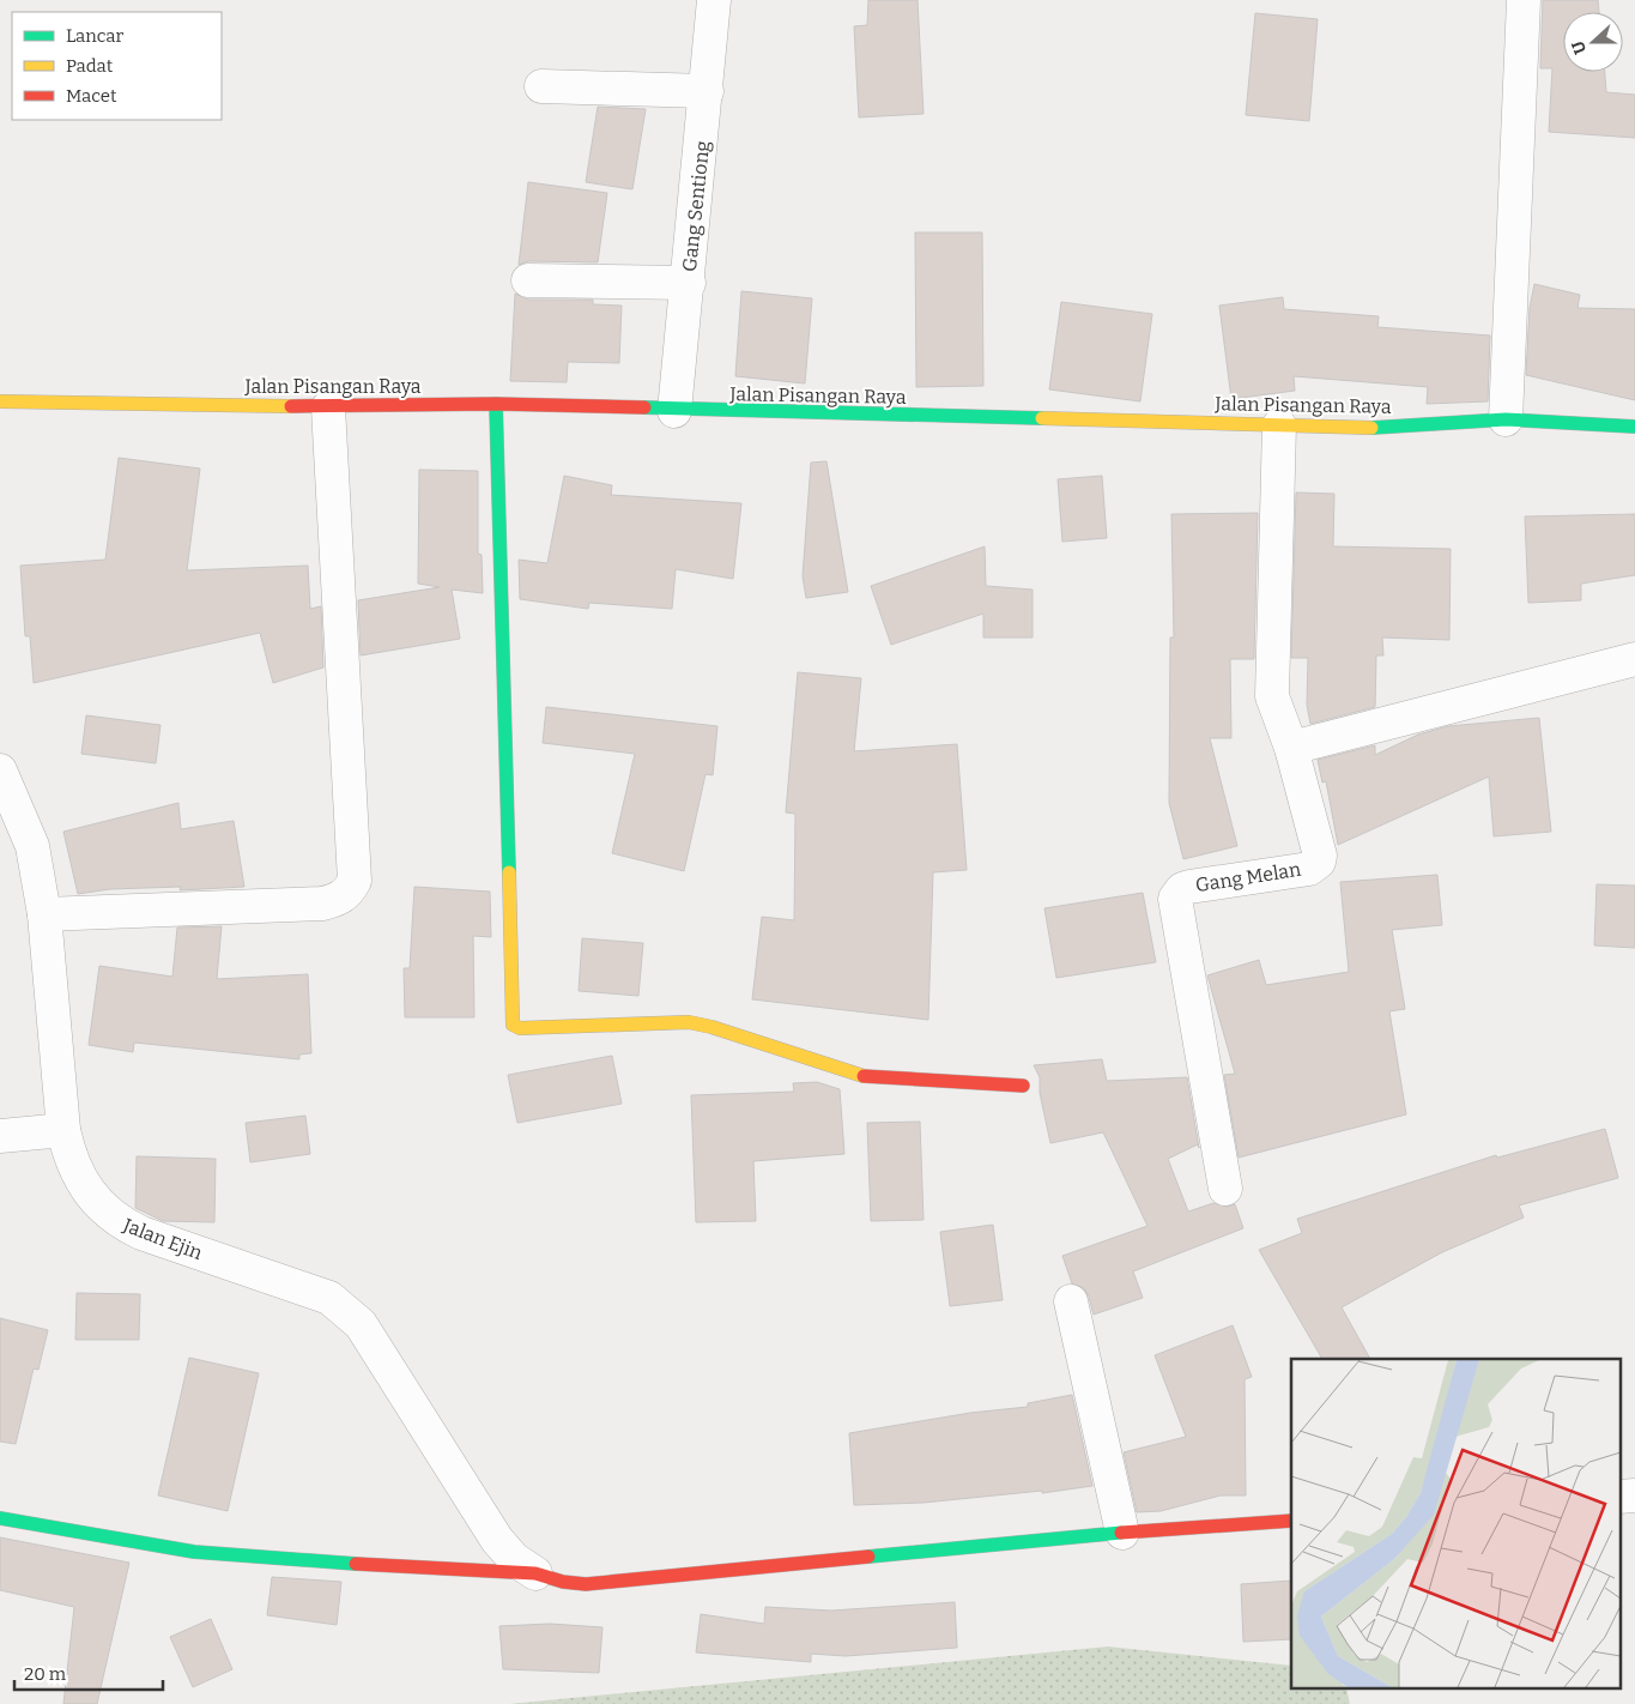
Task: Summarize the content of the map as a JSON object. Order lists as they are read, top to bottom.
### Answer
{
  "streets": {
    "street": [
      "Gang Sentiong",
      "Jalan Pisangan Raya",
      "Gang Melan",
      "Jalan Ejin"
    ]
  },
  "crossings": [
    ["Gang Sentiong", "Jalan Pisangan Raya"],
    ["Jalan Pisangan Raya", "Gang Melan"]
  ],
  "legend": ["Lancar", "Padat", "Macet"],
  "scale_bar": "20 m",
  "north": "left"
}
